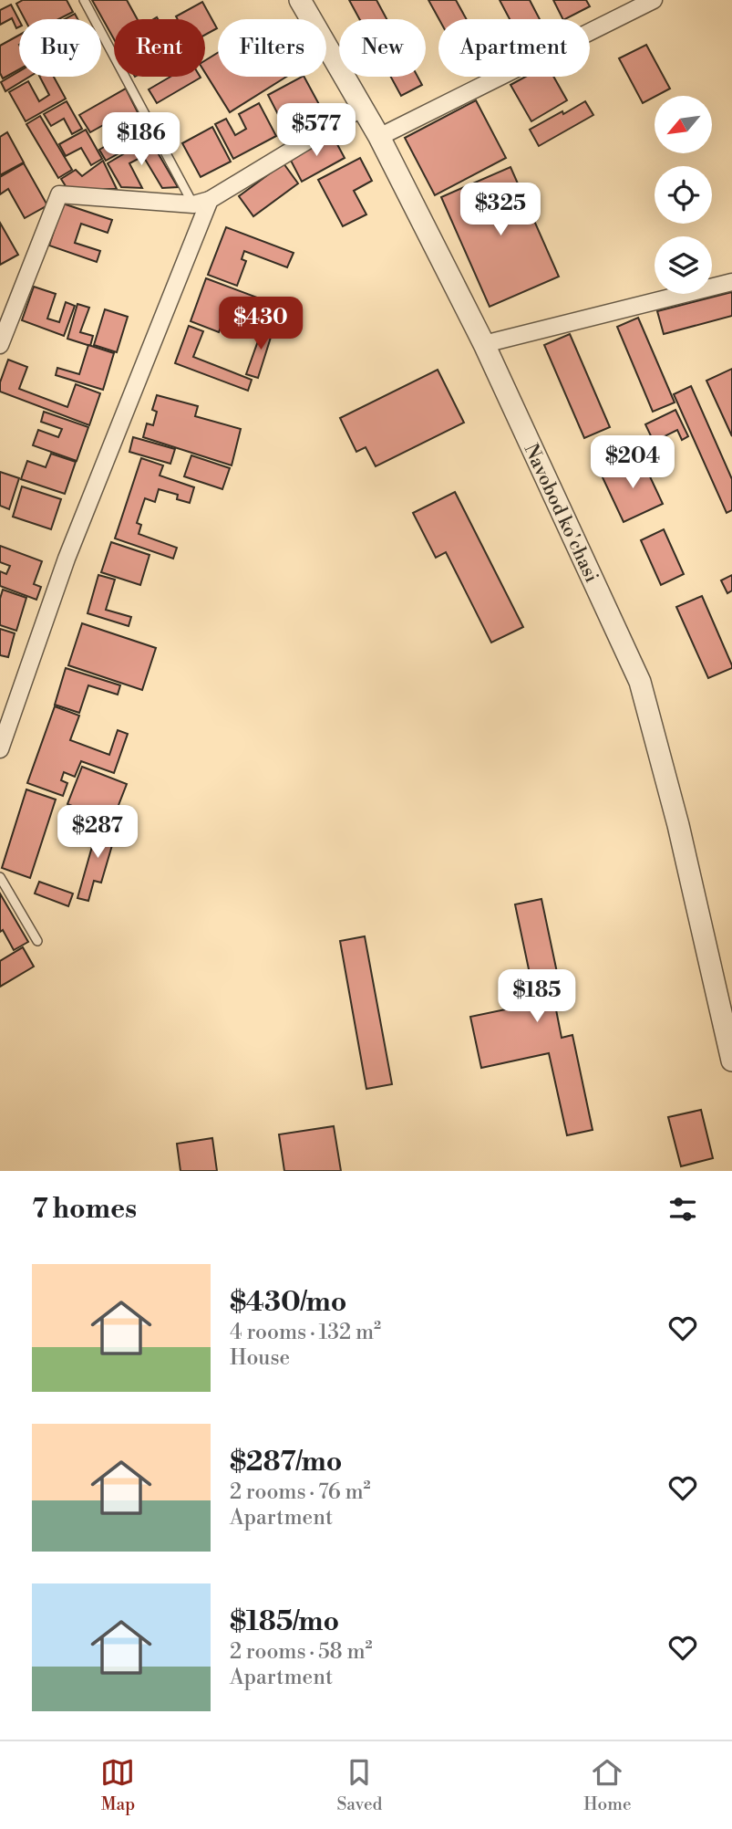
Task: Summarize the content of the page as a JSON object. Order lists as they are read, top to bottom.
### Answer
{
  "streets": {
    "street": ["Navobod ko'chasi"]
  },
  "north": "bottom left",
  "page": {
    "chip": [
      "Buy",
      "Rent",
      "Filters",
      "New",
      "Apartment"
    ],
    "price": [
      "$577",
      "$186",
      "$325",
      "$430",
      "$204",
      "$287",
      "$185"
    ],
    "heading": "7 homes",
    "list": [
      {
        "name": "$430/mo",
        "note": "4 rooms · 132 m² · House"
      },
      {
        "name": "$287/mo",
        "note": "2 rooms · 76 m² · Apartment"
      },
      {
        "name": "$185/mo",
        "note": "2 rooms · 58 m² · Apartment"
      }
    ],
    "tabs": ["Map", "Saved", "Home"]
  }
}
